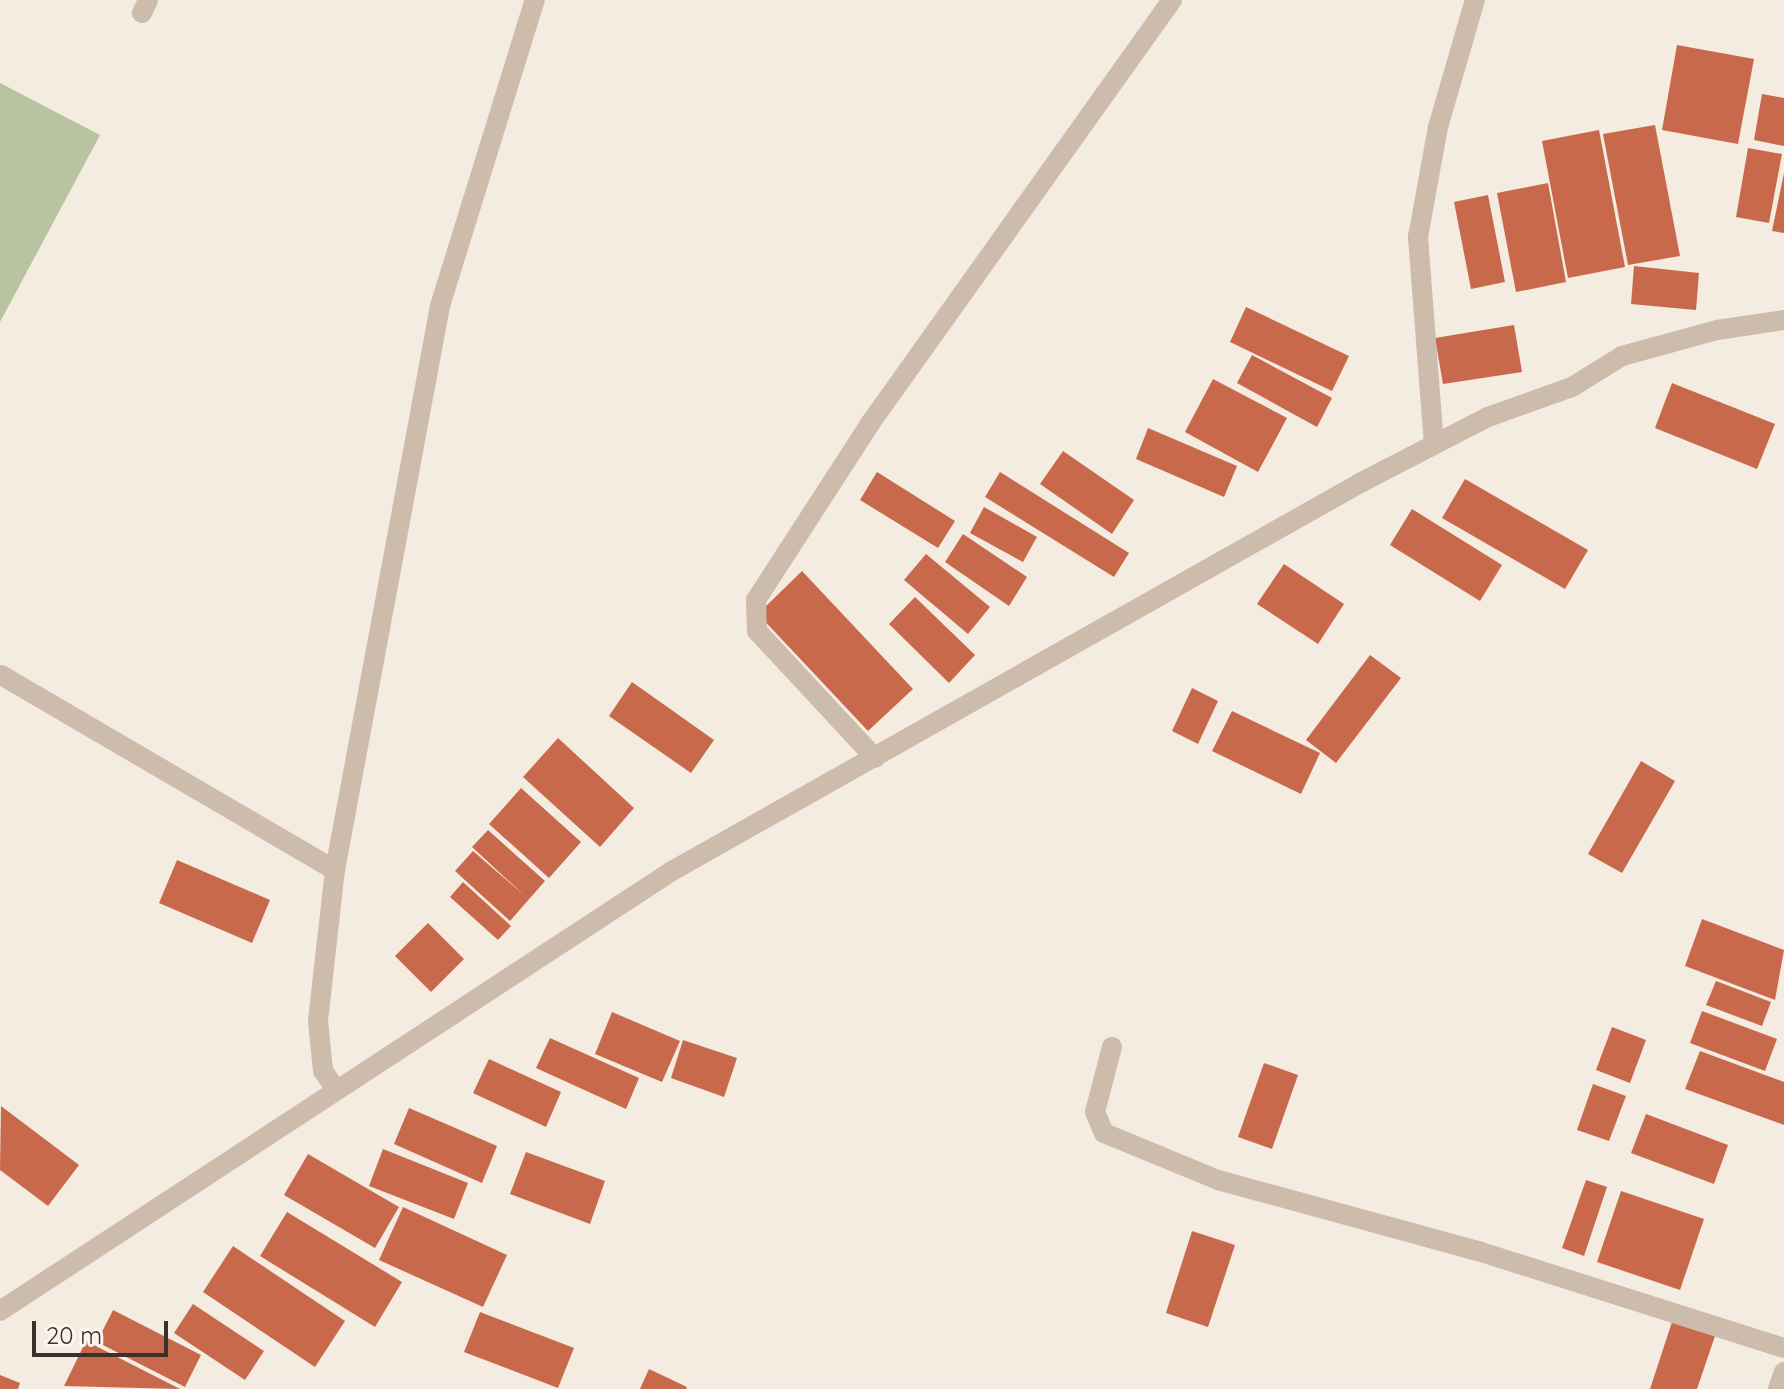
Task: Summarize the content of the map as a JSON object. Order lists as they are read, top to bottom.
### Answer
{
  "scale_bar": "20 m"
}
